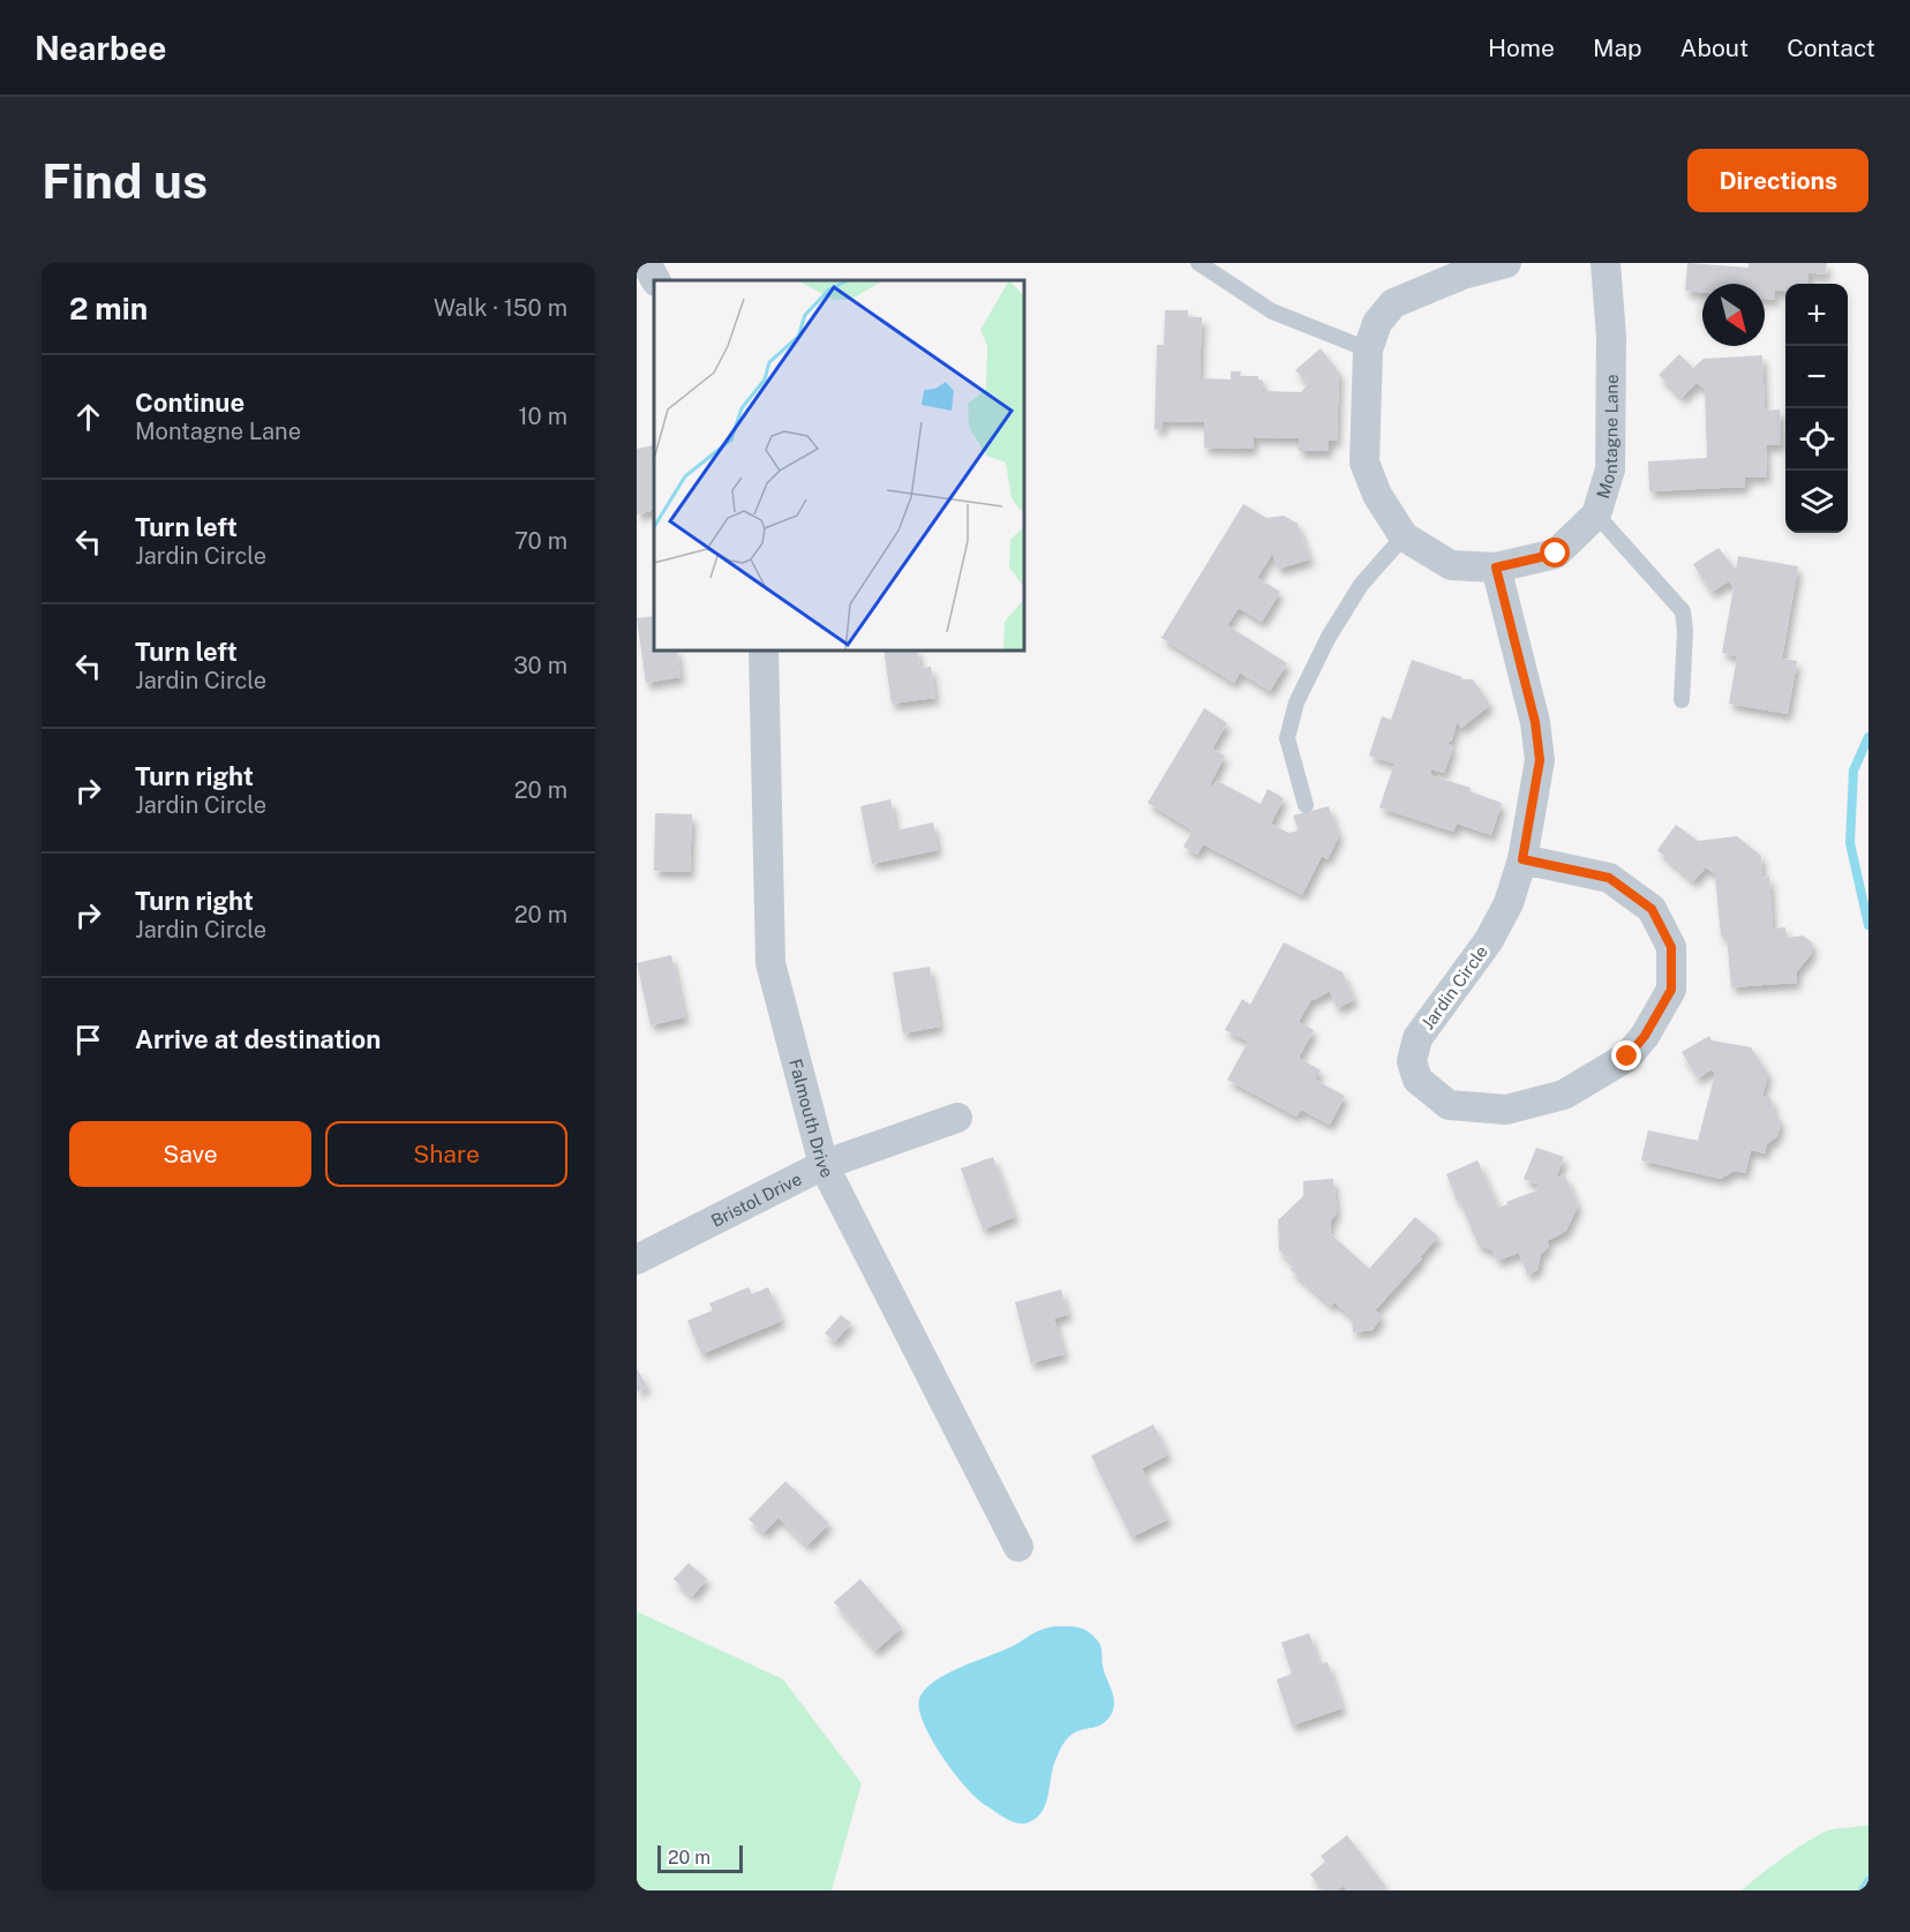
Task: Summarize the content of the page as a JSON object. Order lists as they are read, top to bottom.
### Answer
{
  "streets": {
    "street": [
      "Montagne Lane",
      "Jardin Circle",
      "Falmouth Drive",
      "Bristol Drive"
    ]
  },
  "crossings": [
    ["Montagne Lane", "Jardin Circle"],
    ["Falmouth Drive", "Bristol Drive"]
  ],
  "scale_bar": "20 m",
  "north": "bottom right",
  "page": {
    "header": "Nearbee",
    "nav": [
      "Home",
      "Map",
      "About",
      "Contact"
    ],
    "buttons": [
      "Directions",
      ["Save", "Share"]
    ],
    "title": "Find us",
    "heading": ["2 min", "Walk · 150 m"],
    "map_buttons": ["+", "−"],
    "list": [
      ["Continue", "Montagne Lane", "10 m"],
      ["Turn left", "Jardin Circle", "70 m"],
      ["Turn left", "Jardin Circle", "30 m"],
      ["Turn right", "Jardin Circle", "20 m"],
      ["Turn right", "Jardin Circle", "20 m"],
      "Arrive at destination"
    ],
    "scale": "20 m"
  }
}
